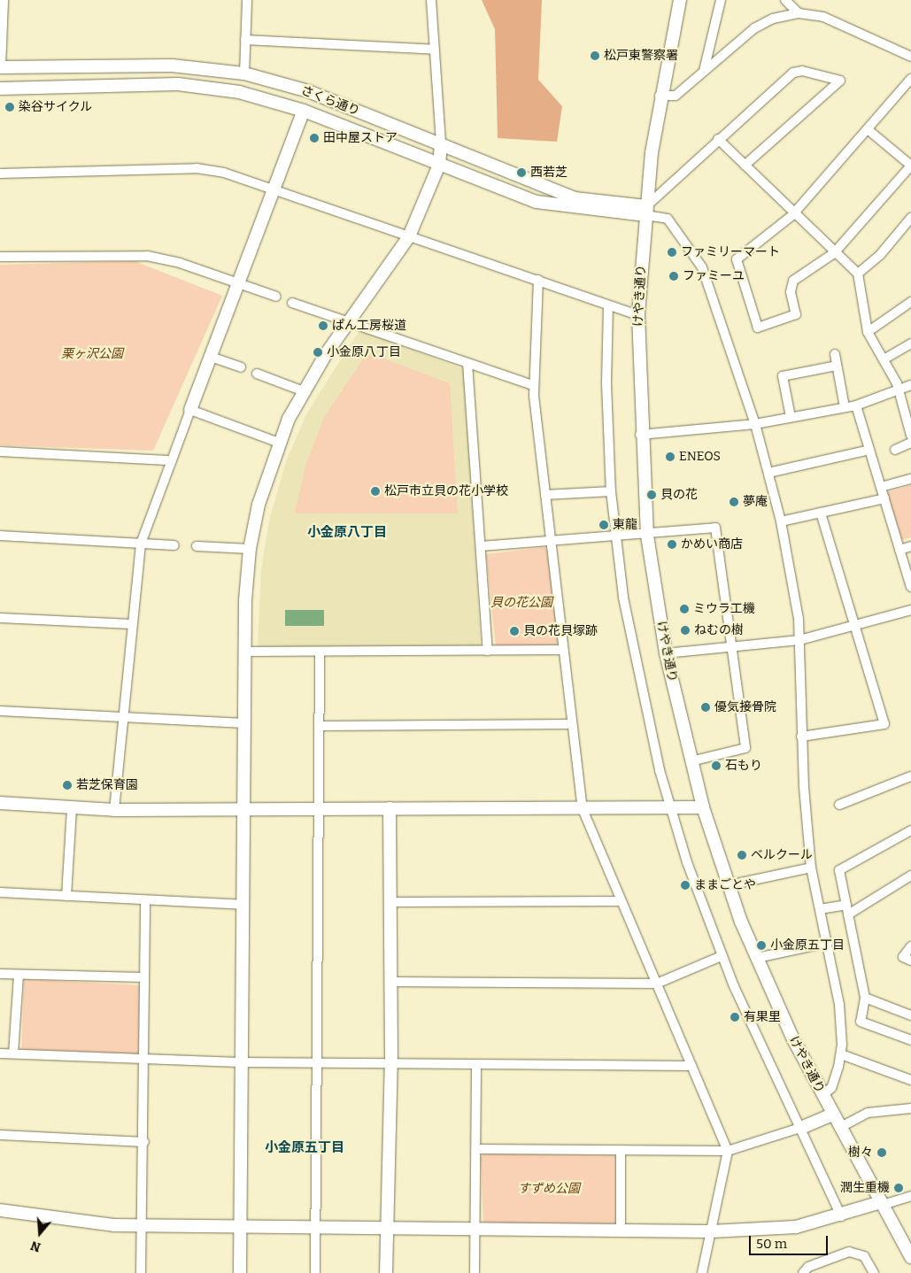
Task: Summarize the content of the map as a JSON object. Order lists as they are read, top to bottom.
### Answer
{
  "streets": {
    "street": ["さくら通り", "けやき通り"]
  },
  "crossings": [
    ["さくら通り", "けやき通り"]
  ],
  "districts": ["小金原八丁目", "小金原五丁目"],
  "parks": ["栗ヶ沢公園", "貝の花公園", "すずめ公園"],
  "places": [
    "松戸東警察署",
    "染谷サイクル",
    "田中屋ストア",
    "西若芝",
    "ファミリーマート",
    "ファミーユ",
    "ぱん工房桜道",
    "小金原八丁目",
    "ENEOS",
    "松戸市立貝の花小学校",
    "貝の花",
    "夢庵",
    "東龍",
    "かめい商店",
    "ミウラ工機",
    "ねむの樹",
    "貝の花貝塚跡",
    "優気接骨院",
    "石もり",
    "若芝保育園",
    "ベルクール",
    "ままごとや",
    "小金原五丁目",
    "有果里",
    "樹々",
    "潤生重機"
  ],
  "scale_bar": "50 m",
  "north": "bottom"
}
